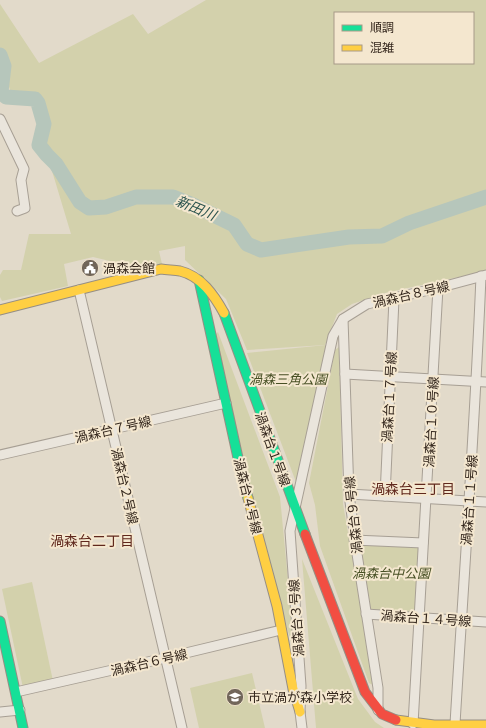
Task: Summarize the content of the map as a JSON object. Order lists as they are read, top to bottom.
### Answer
{
  "streets": {
    "street": [
      "渦森台８号線",
      "渦森台１７号線",
      "渦森台１０号線",
      "渦森台７号線",
      "渦森台１号線",
      "渦森台２号線",
      "渦森台４号線",
      "渦森台１１号線",
      "渦森台９号線",
      "渦森台３号線",
      "渦森台１４号線",
      "渦森台６号線"
    ]
  },
  "crossings": [
    ["渦森台８号線", "渦森台１７号線"],
    ["渦森台８号線", "渦森台１０号線"],
    ["渦森台８号線", "渦森台１１号線"],
    ["渦森台８号線", "渦森台９号線"],
    ["渦森台１０号線", "渦森台１号線"],
    ["渦森台１０号線", "渦森台１４号線"],
    ["渦森台７号線", "渦森台２号線"],
    ["渦森台７号線", "渦森台４号線"],
    ["渦森台１号線", "渦森台２号線"],
    ["渦森台１号線", "渦森台４号線"],
    ["渦森台１号線", "渦森台１１号線"],
    ["渦森台１号線", "渦森台９号線"],
    ["渦森台１号線", "渦森台３号線"],
    ["渦森台２号線", "渦森台６号線"],
    ["渦森台４号線", "渦森台３号線"],
    ["渦森台４号線", "渦森台６号線"],
    ["渦森台１１号線", "渦森台１４号線"],
    ["渦森台９号線", "渦森台１４号線"]
  ],
  "districts": ["渦森台三丁目", "渦森台二丁目"],
  "water": ["新田川"],
  "parks": ["渦森三角公園", "渦森台中公園"],
  "places": {
    "public building": ["渦森会館"],
    "school or university": ["市立渦が森小学校"]
  },
  "legend": ["順調", "混雑"]
}
